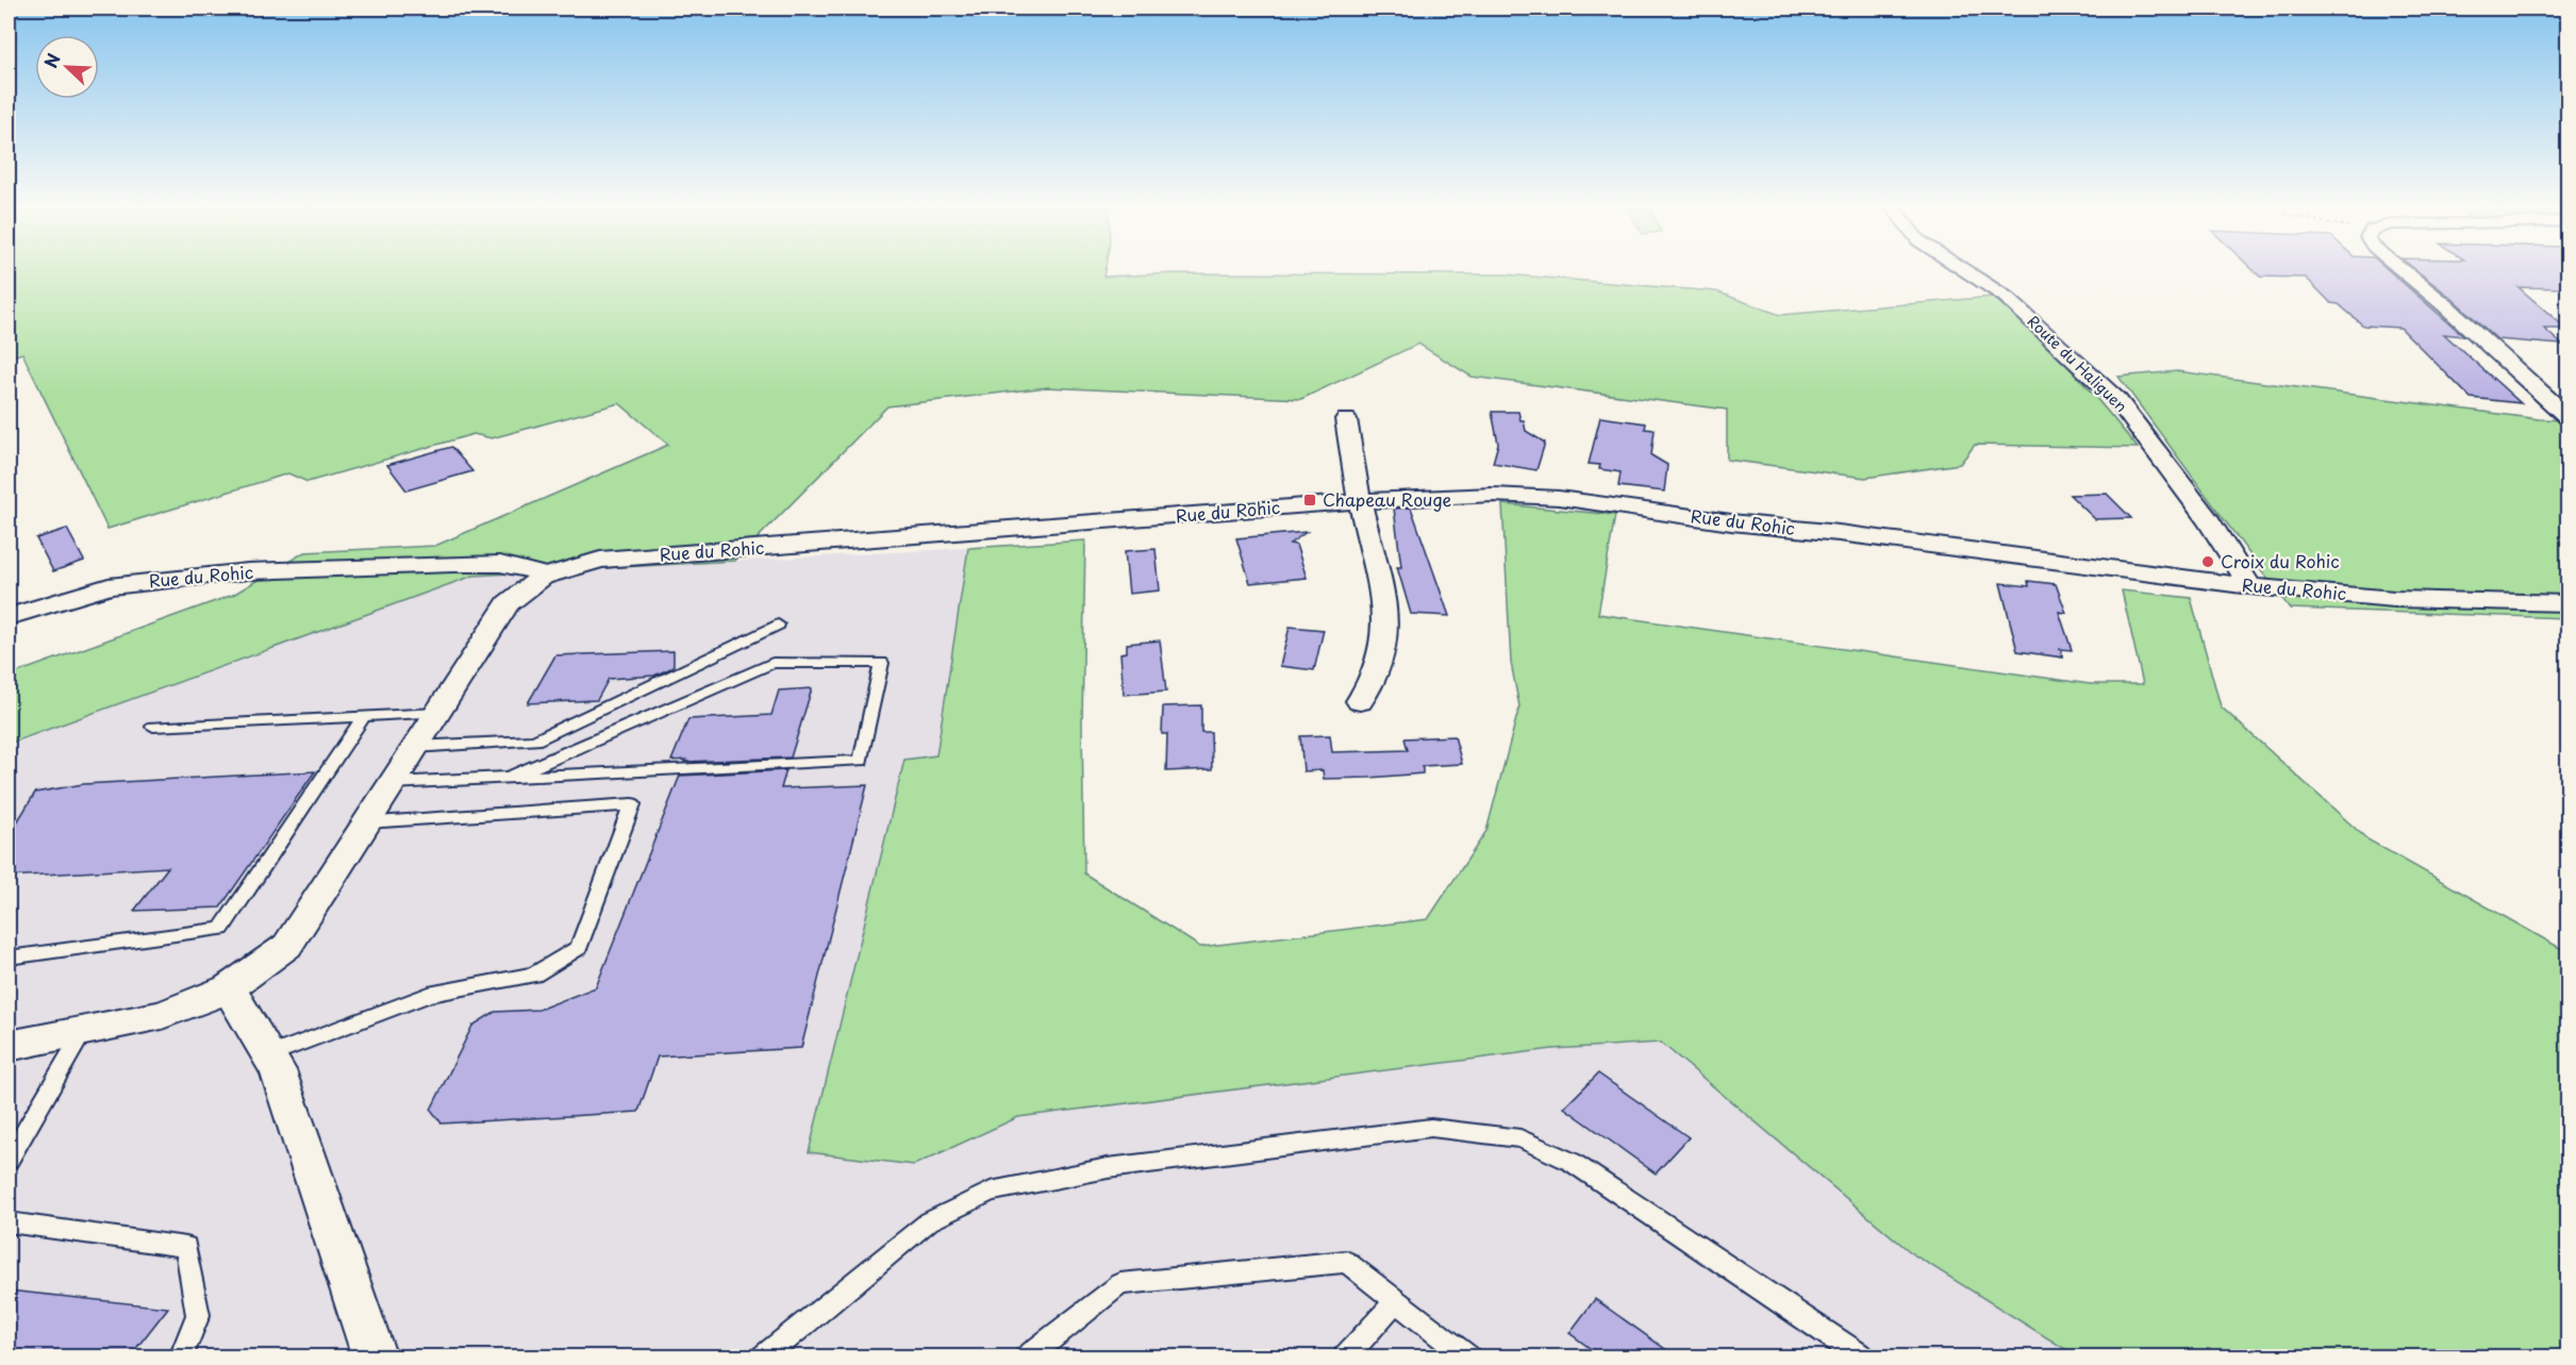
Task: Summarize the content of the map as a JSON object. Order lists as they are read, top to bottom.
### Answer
{
  "streets": {
    "street": ["Route du Haliguen", "Rue du Rohic"]
  },
  "crossings": [
    ["Route du Haliguen", "Rue du Rohic"]
  ],
  "places": {
    "transit": ["Chapeau Rouge"],
    "other": ["Croix du Rohic"]
  },
  "north": "top left"
}
